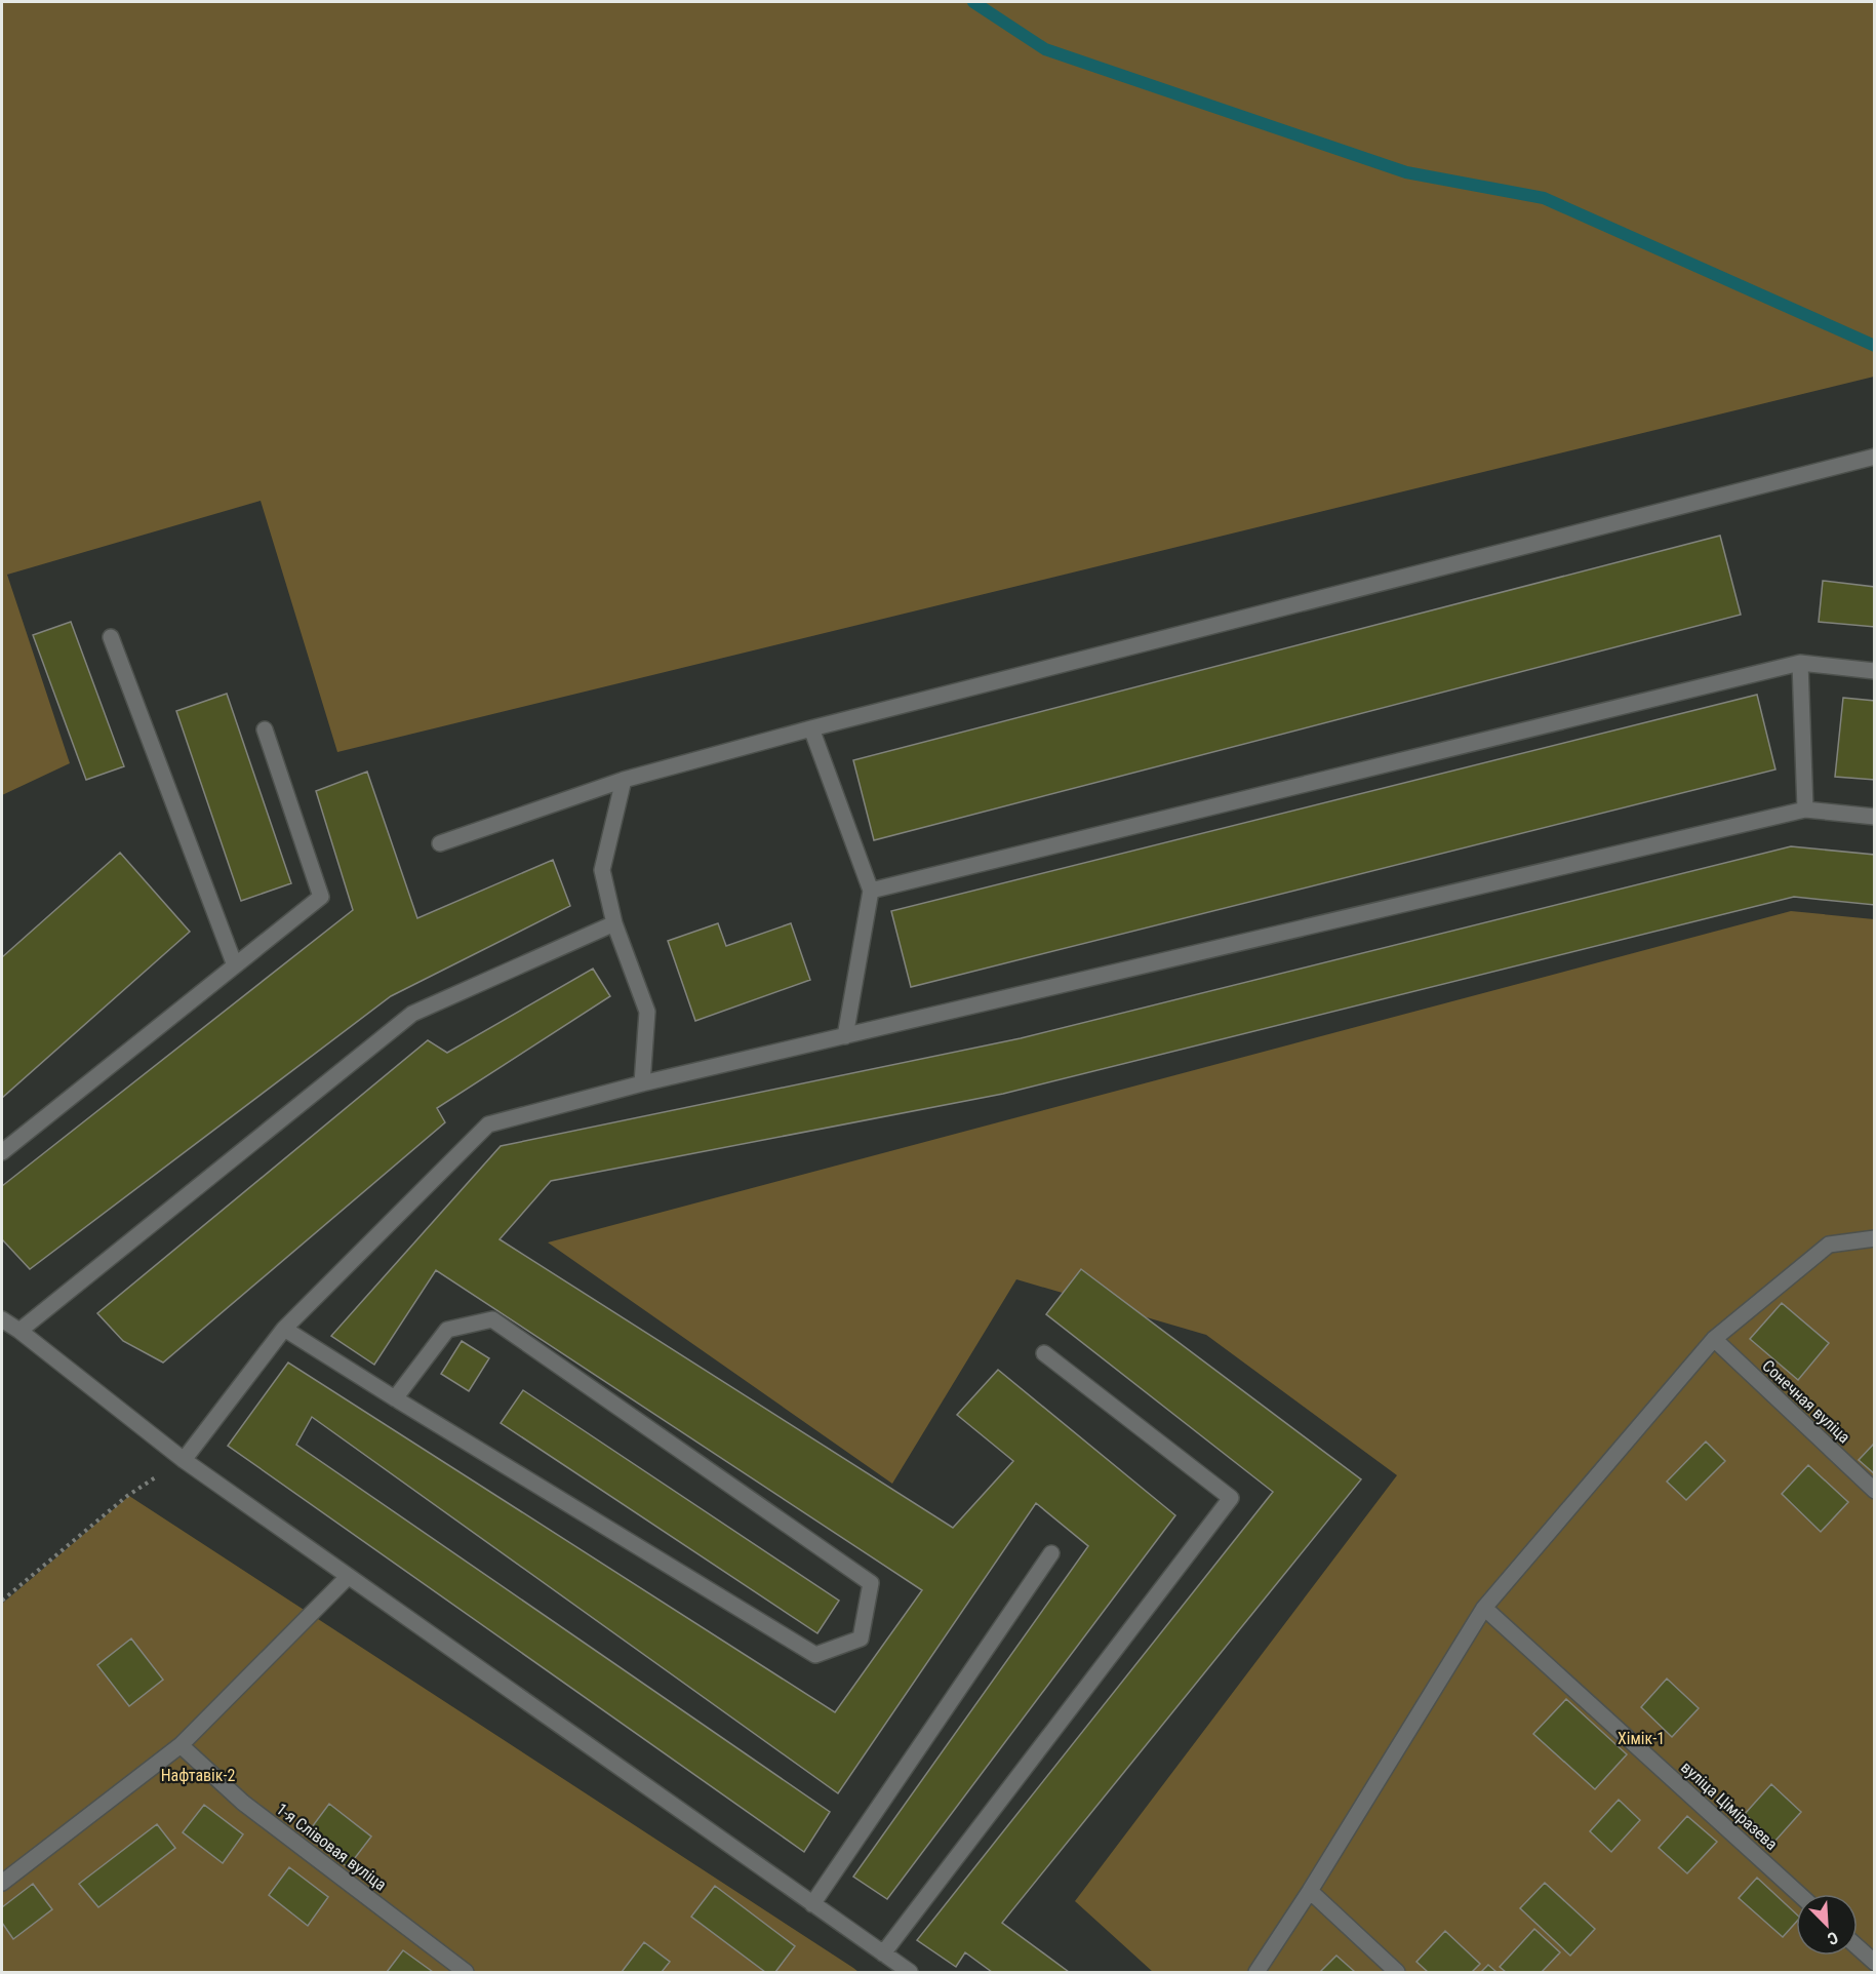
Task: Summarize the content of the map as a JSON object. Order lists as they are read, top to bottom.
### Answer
{
  "streets": {
    "street": ["Сонечная вуліца", "вуліца Ціміразева", "1-я Слівовая вуліца"]
  },
  "parks": ["Хімік-1", "Нафтавік-2"],
  "north": "bottom right"
}
